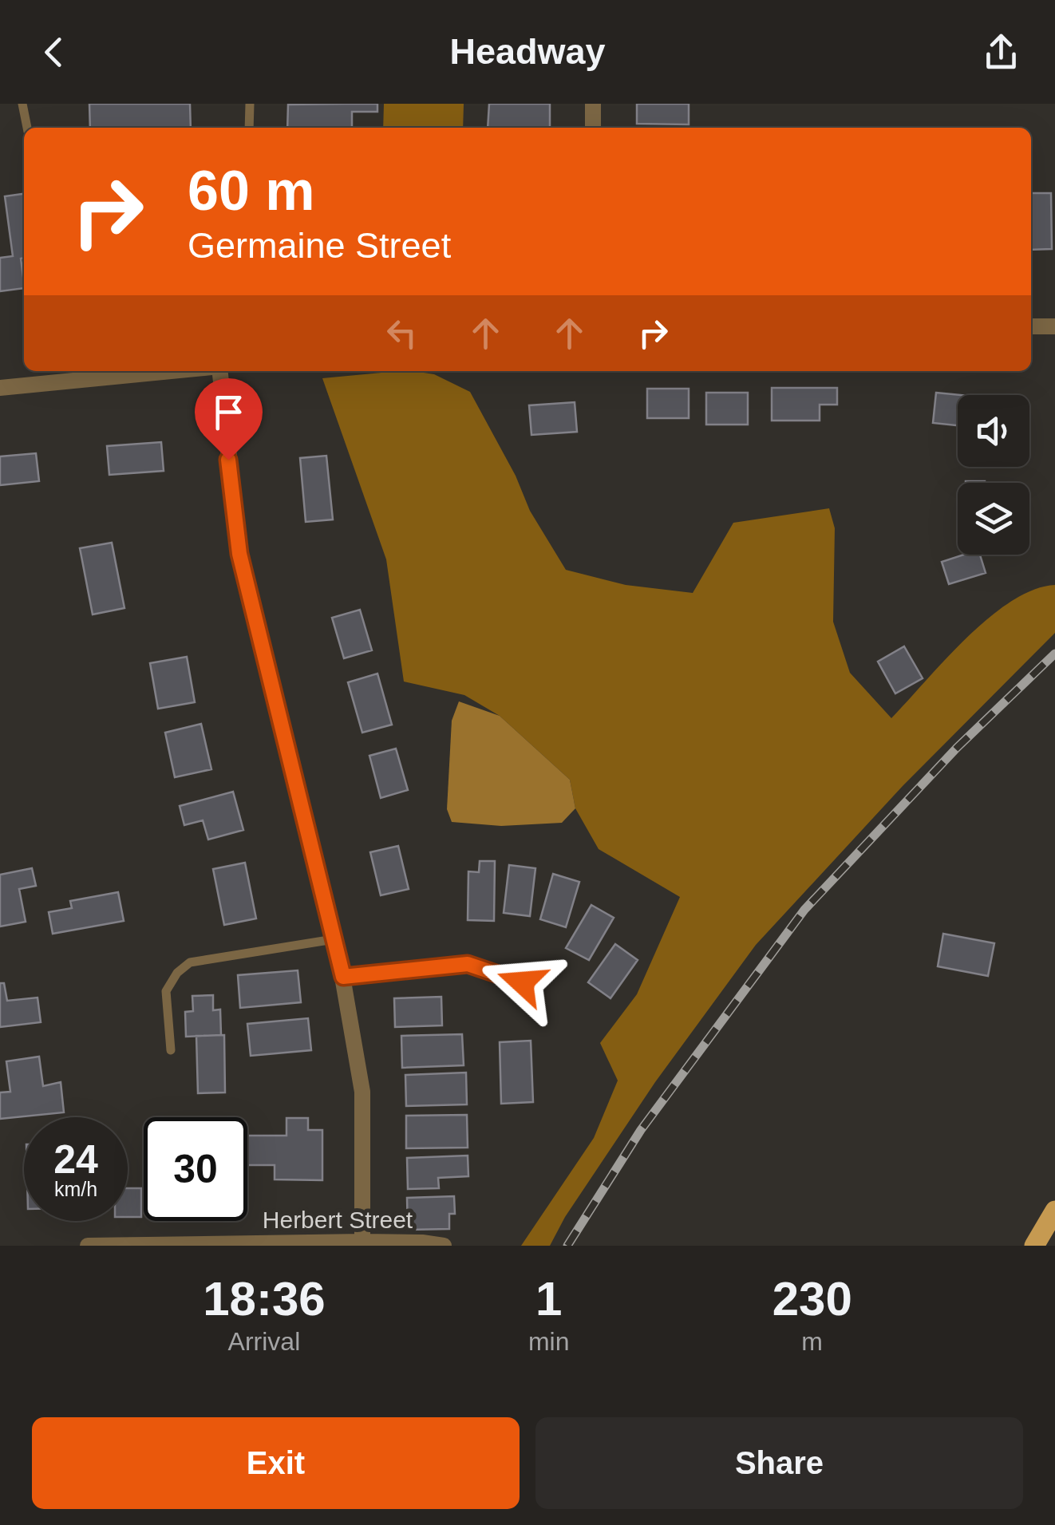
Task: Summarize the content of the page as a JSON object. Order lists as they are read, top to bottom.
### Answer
{
  "streets": {
    "street": ["Herbert Street"]
  },
  "page": {
    "header": "Headway",
    "turn": ["60 m", "Germaine Street"],
    "speed": "24 km/h",
    "limit": "30",
    "eta": [
      "18:36",
      "Arrival",
      "1",
      "min",
      "230",
      "m"
    ],
    "buttons": ["Exit", "Share"]
  }
}
